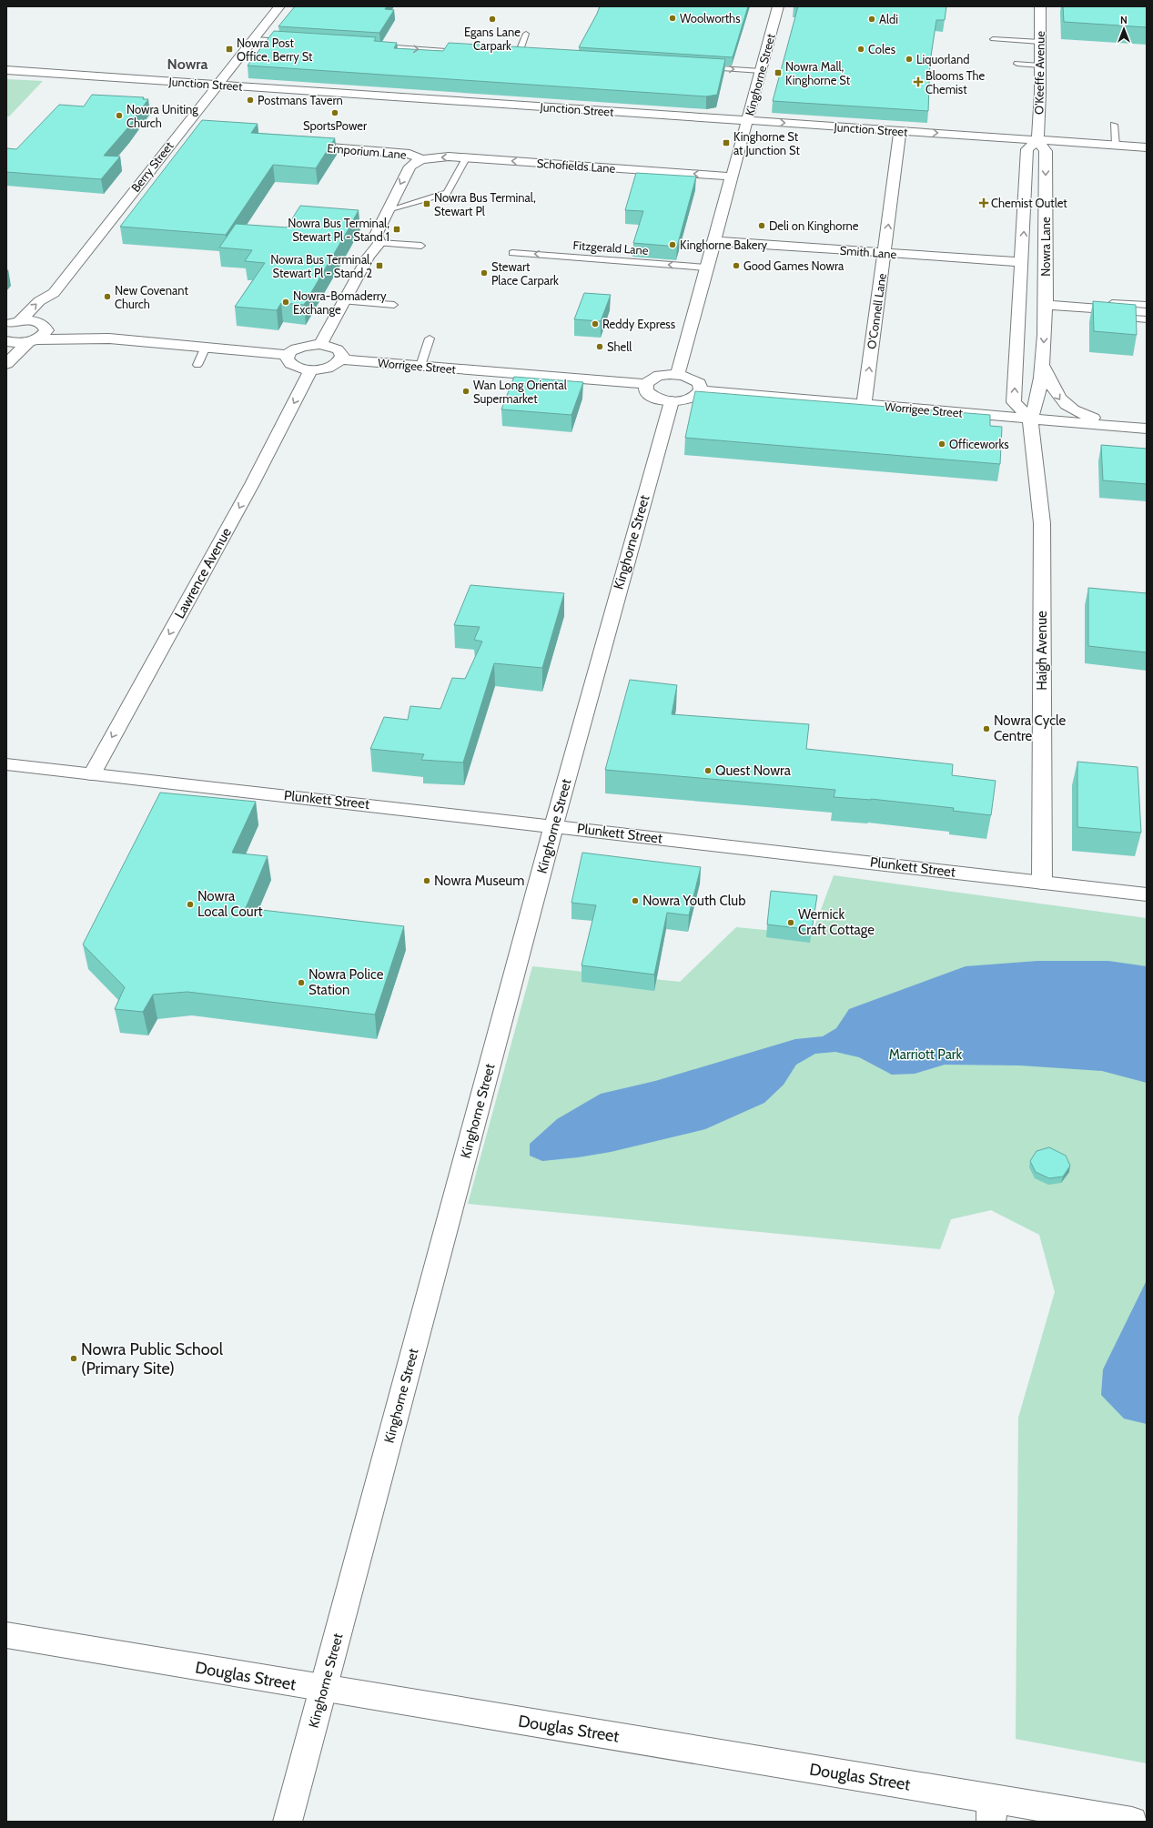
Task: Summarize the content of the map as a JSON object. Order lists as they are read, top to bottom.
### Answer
{
  "streets": {
    "street": [
      "O'Keeffe Avenue",
      "Kinghorne Street",
      "Junction Street",
      "Emporium Lane",
      "Schofields Lane",
      "Berry Street",
      "Nowra Lane",
      "Smith Lane",
      "O'Connell Lane",
      "Worrigee Street",
      "Lawrence Avenue",
      "Haigh Avenue",
      "Plunkett Street",
      "Douglas Street"
    ],
    "lane": ["Fitzgerald Lane"]
  },
  "crossings": [
    ["O'Keeffe Avenue", "Junction Street"],
    ["O'Keeffe Avenue", "Nowra Lane"],
    ["Kinghorne Street", "Junction Street"],
    ["Kinghorne Street", "Schofields Lane"],
    ["Kinghorne Street", "Fitzgerald Lane"],
    ["Kinghorne Street", "Smith Lane"],
    ["Kinghorne Street", "Plunkett Street"],
    ["Kinghorne Street", "Douglas Street"],
    ["Junction Street", "Berry Street"],
    ["Junction Street", "Nowra Lane"],
    ["Junction Street", "O'Connell Lane"],
    ["Emporium Lane", "Schofields Lane"],
    ["Nowra Lane", "Smith Lane"],
    ["Nowra Lane", "Worrigee Street"],
    ["Nowra Lane", "Haigh Avenue"],
    ["Smith Lane", "O'Connell Lane"],
    ["O'Connell Lane", "Worrigee Street"],
    ["Worrigee Street", "Haigh Avenue"],
    ["Lawrence Avenue", "Plunkett Street"],
    ["Haigh Avenue", "Plunkett Street"]
  ],
  "one_way": [
    "Schofields Lane",
    "Fitzgerald Lane",
    "O'Connell Lane",
    "Lawrence Avenue"
  ],
  "districts": ["Nowra"],
  "parks": ["Marriott Park"],
  "places": {
    "other": [
      "Woolworths",
      "Egans Lane Carpark",
      "Aldi",
      "Coles",
      "Liquorland",
      "Postmans Tavern",
      "SportsPower",
      "Nowra Uniting Church",
      "Deli on Kinghorne",
      "Kinghorne Bakery",
      "Good Games Nowra",
      "Stewart Place Carpark",
      "New Covenant Church",
      "Nowra-Bomaderry Exchange",
      "Reddy Express",
      "Shell",
      "Wan Long Oriental Supermarket",
      "Officeworks",
      "Nowra Cycle Centre",
      "Quest Nowra",
      "Nowra Museum",
      "Nowra Youth Club",
      "Nowra Local Court",
      "Wernick Craft Cottage",
      "Nowra Police Station",
      "Nowra Public School (Primary Site)"
    ],
    "transit": [
      "Nowra Post Office, Berry St",
      "Nowra Mall, Kinghorne St",
      "Kinghorne St at Junction St",
      "Nowra Bus Terminal, Stewart Pl",
      "Nowra Bus Terminal, Stewart Pl - Stand 1",
      "Nowra Bus Terminal, Stewart Pl - Stand 2"
    ],
    "health": ["Blooms The Chemist", "Chemist Outlet"]
  },
  "north": "top"
}
